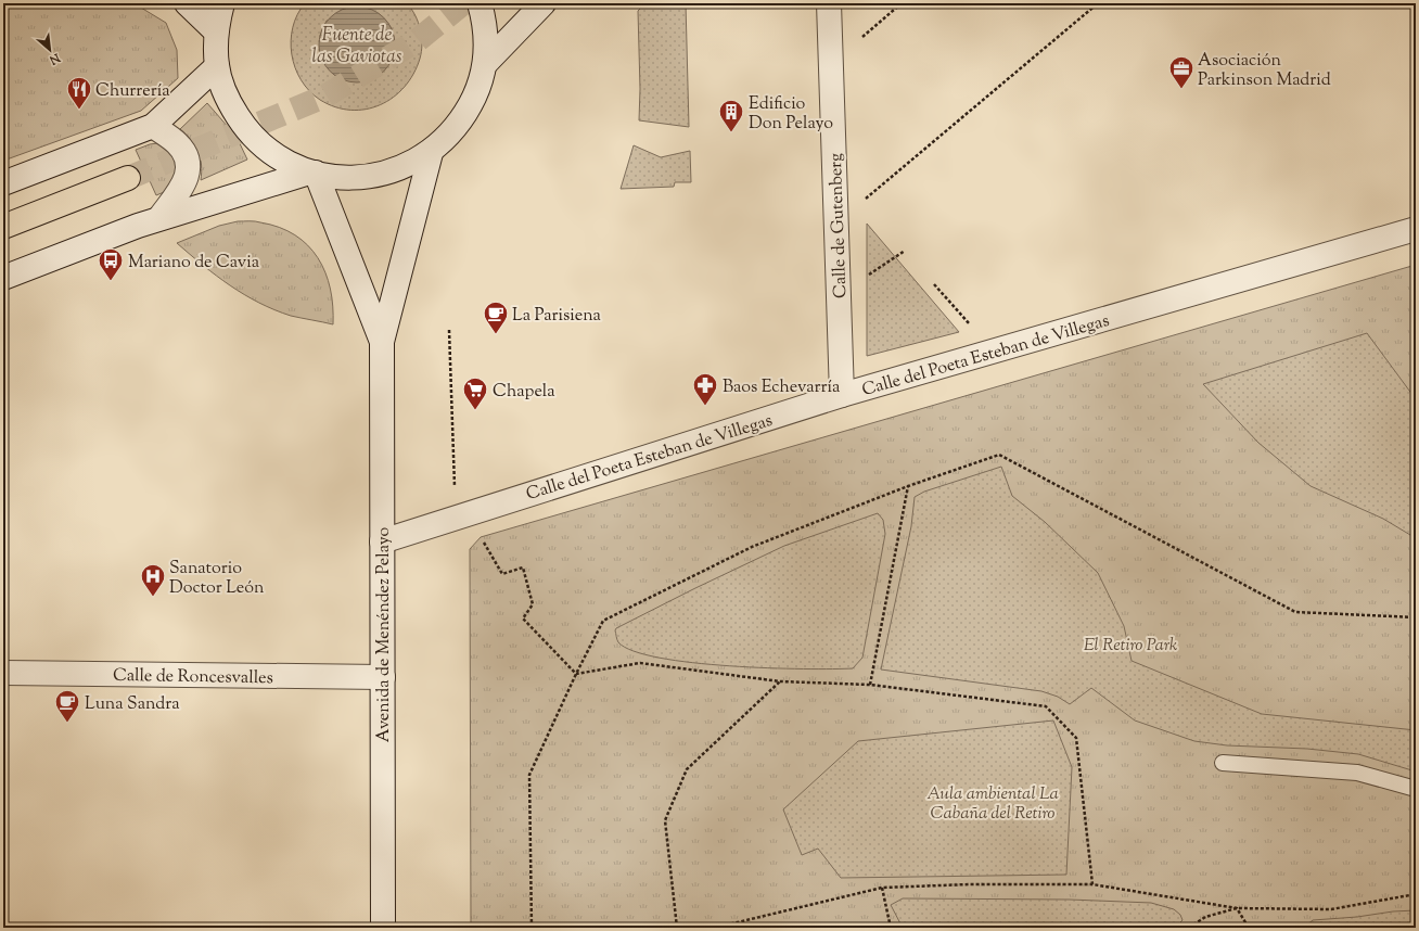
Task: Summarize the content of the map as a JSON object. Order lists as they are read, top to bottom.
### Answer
{
  "streets": {
    "main road": [
      "Calle de Gutenberg",
      "Calle del Poeta Esteban de Villegas",
      "Avenida de Menéndez Pelayo",
      "Calle de Roncesvalles"
    ]
  },
  "crossings": [
    ["Calle de Gutenberg", "Calle del Poeta Esteban de Villegas"],
    ["Calle del Poeta Esteban de Villegas", "Avenida de Menéndez Pelayo"],
    ["Avenida de Menéndez Pelayo", "Calle de Roncesvalles"]
  ],
  "water": ["Fuente de las Gaviotas"],
  "parks": ["El Retiro Park", "Aula ambiental La Cabaña del Retiro"],
  "places": {
    "office": ["Asociación Parkinson Madrid"],
    "restaurant": ["Churrería"],
    "building": ["Edificio Don Pelayo"],
    "bus stop": ["Mariano de Cavia"],
    "cafe": ["La Parisiena", "Luna Sandra"],
    "pharmacy": ["Baos Echevarría"],
    "supermarket": ["Chapela"],
    "hospital": ["Sanatorio Doctor León"]
  },
  "north": "bottom right"
}
